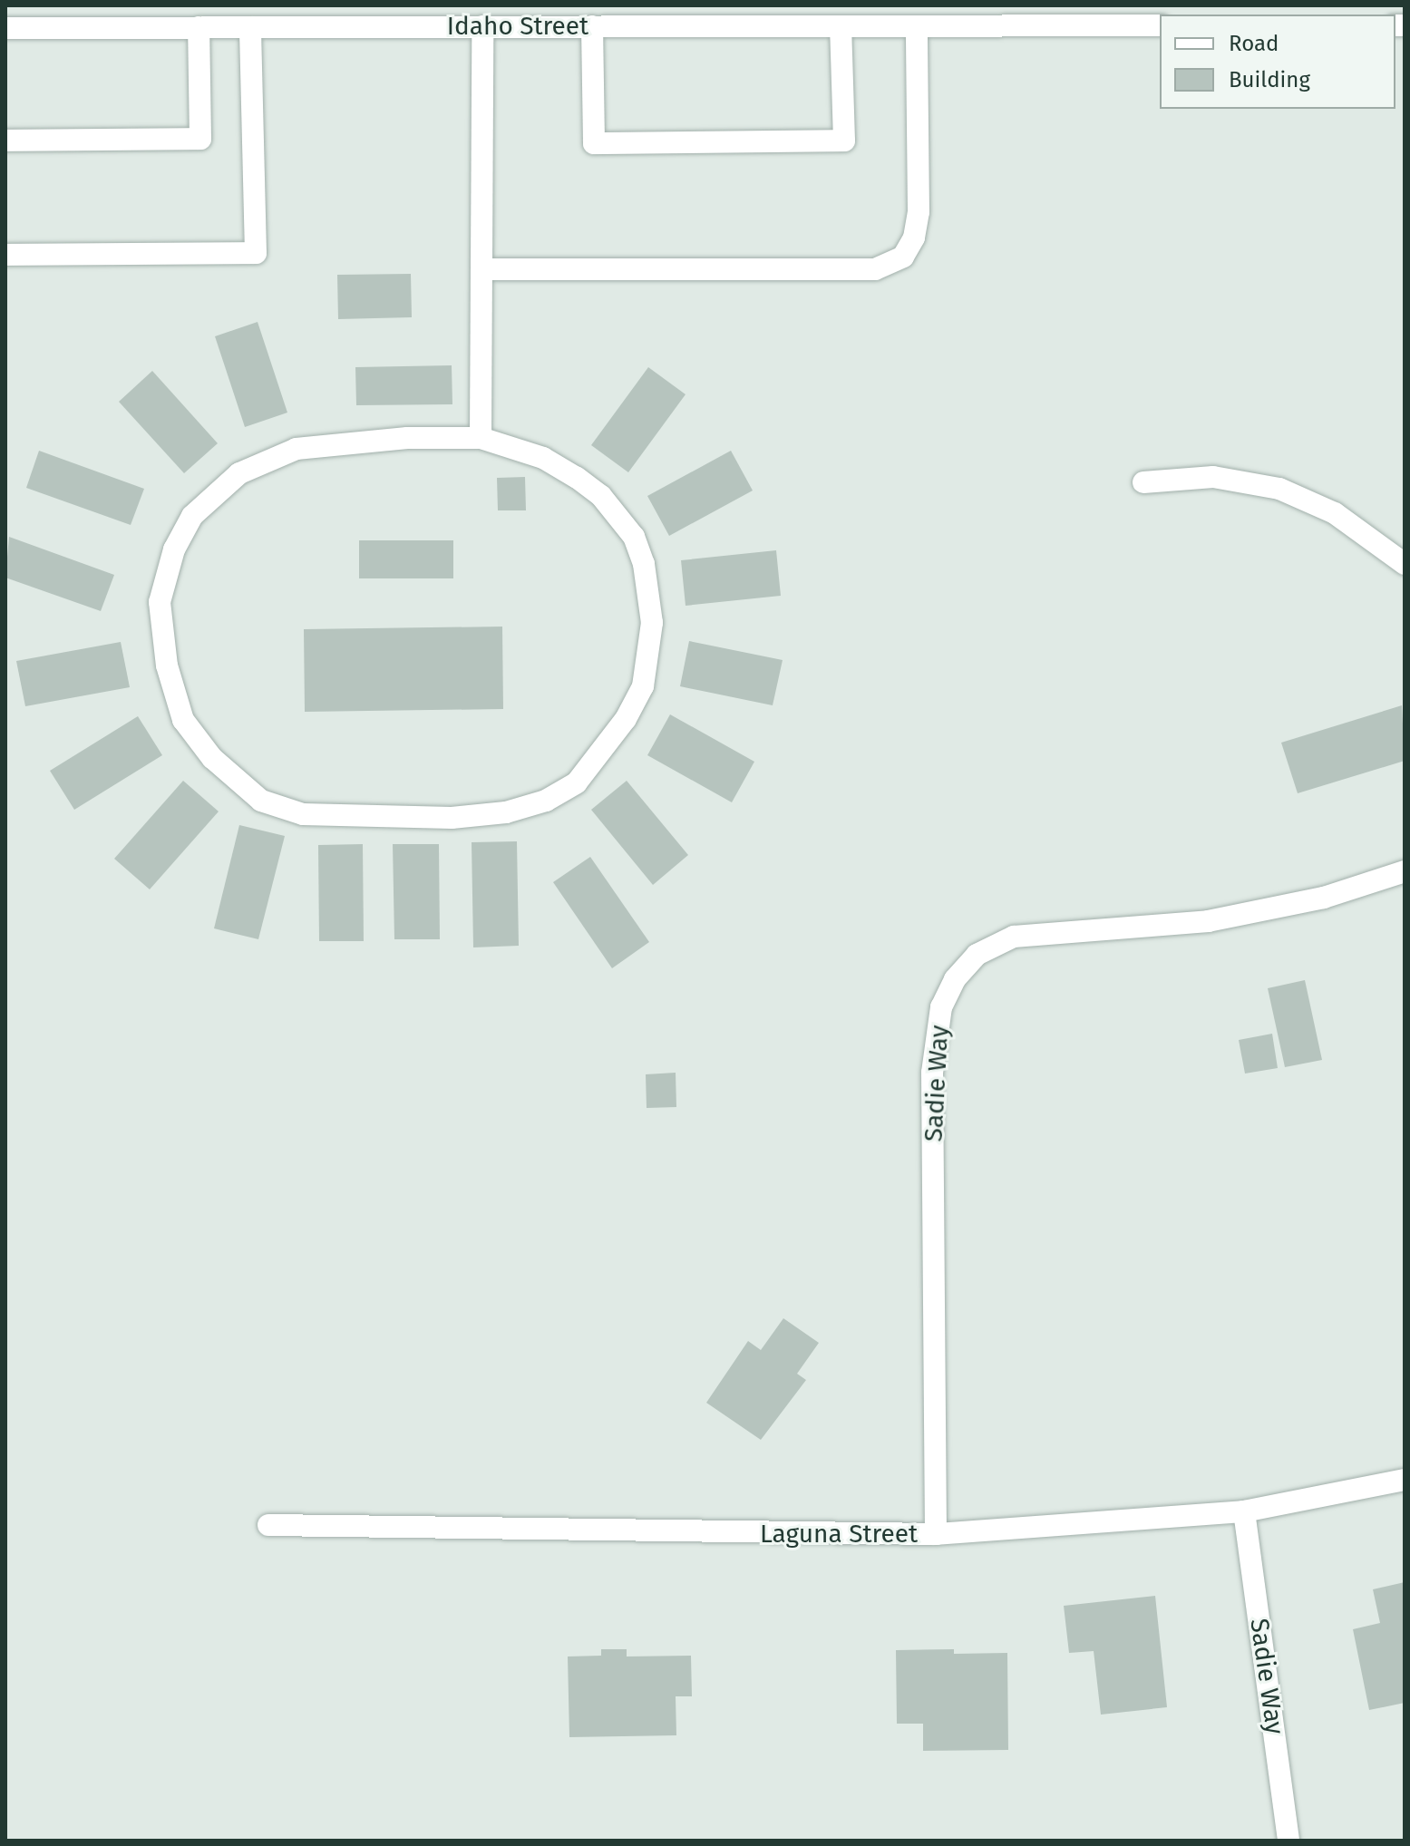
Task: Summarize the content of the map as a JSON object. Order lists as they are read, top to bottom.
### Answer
{
  "streets": {
    "street": ["Idaho Street", "Sadie Way", "Laguna Street"]
  },
  "crossings": [
    ["Sadie Way", "Laguna Street"]
  ],
  "legend": ["Road", "Building"]
}
